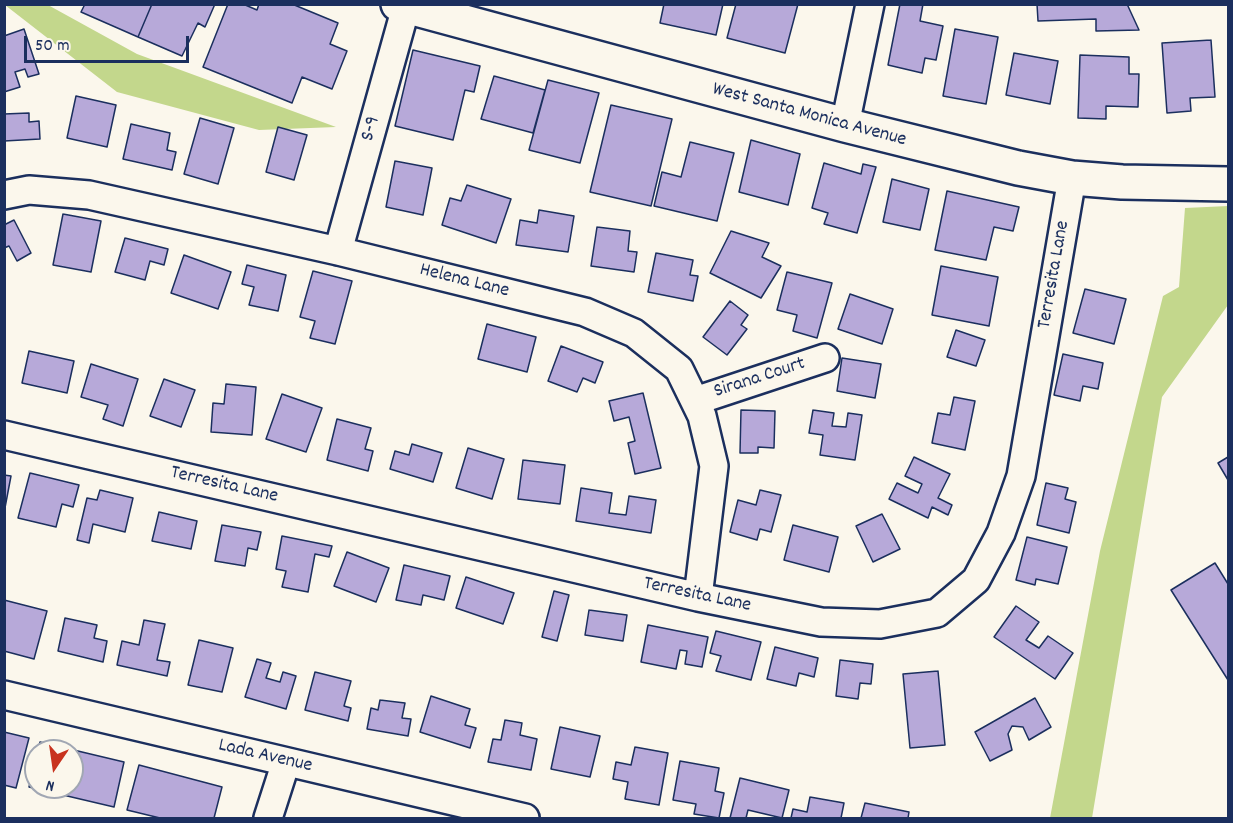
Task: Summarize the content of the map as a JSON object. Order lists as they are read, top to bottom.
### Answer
{
  "streets": {
    "main road": ["West Santa Monica Avenue"],
    "street": [
      "S-9",
      "Terresita Lane",
      "Helena Lane",
      "Sirana Court",
      "Lada Avenue"
    ]
  },
  "crossings": [
    ["West Santa Monica Avenue", "S-9"],
    ["West Santa Monica Avenue", "Terresita Lane"],
    ["S-9", "Helena Lane"],
    ["Terresita Lane", "Helena Lane"],
    ["Helena Lane", "Sirana Court"]
  ],
  "scale_bar": "50 m",
  "north": "bottom"
}
